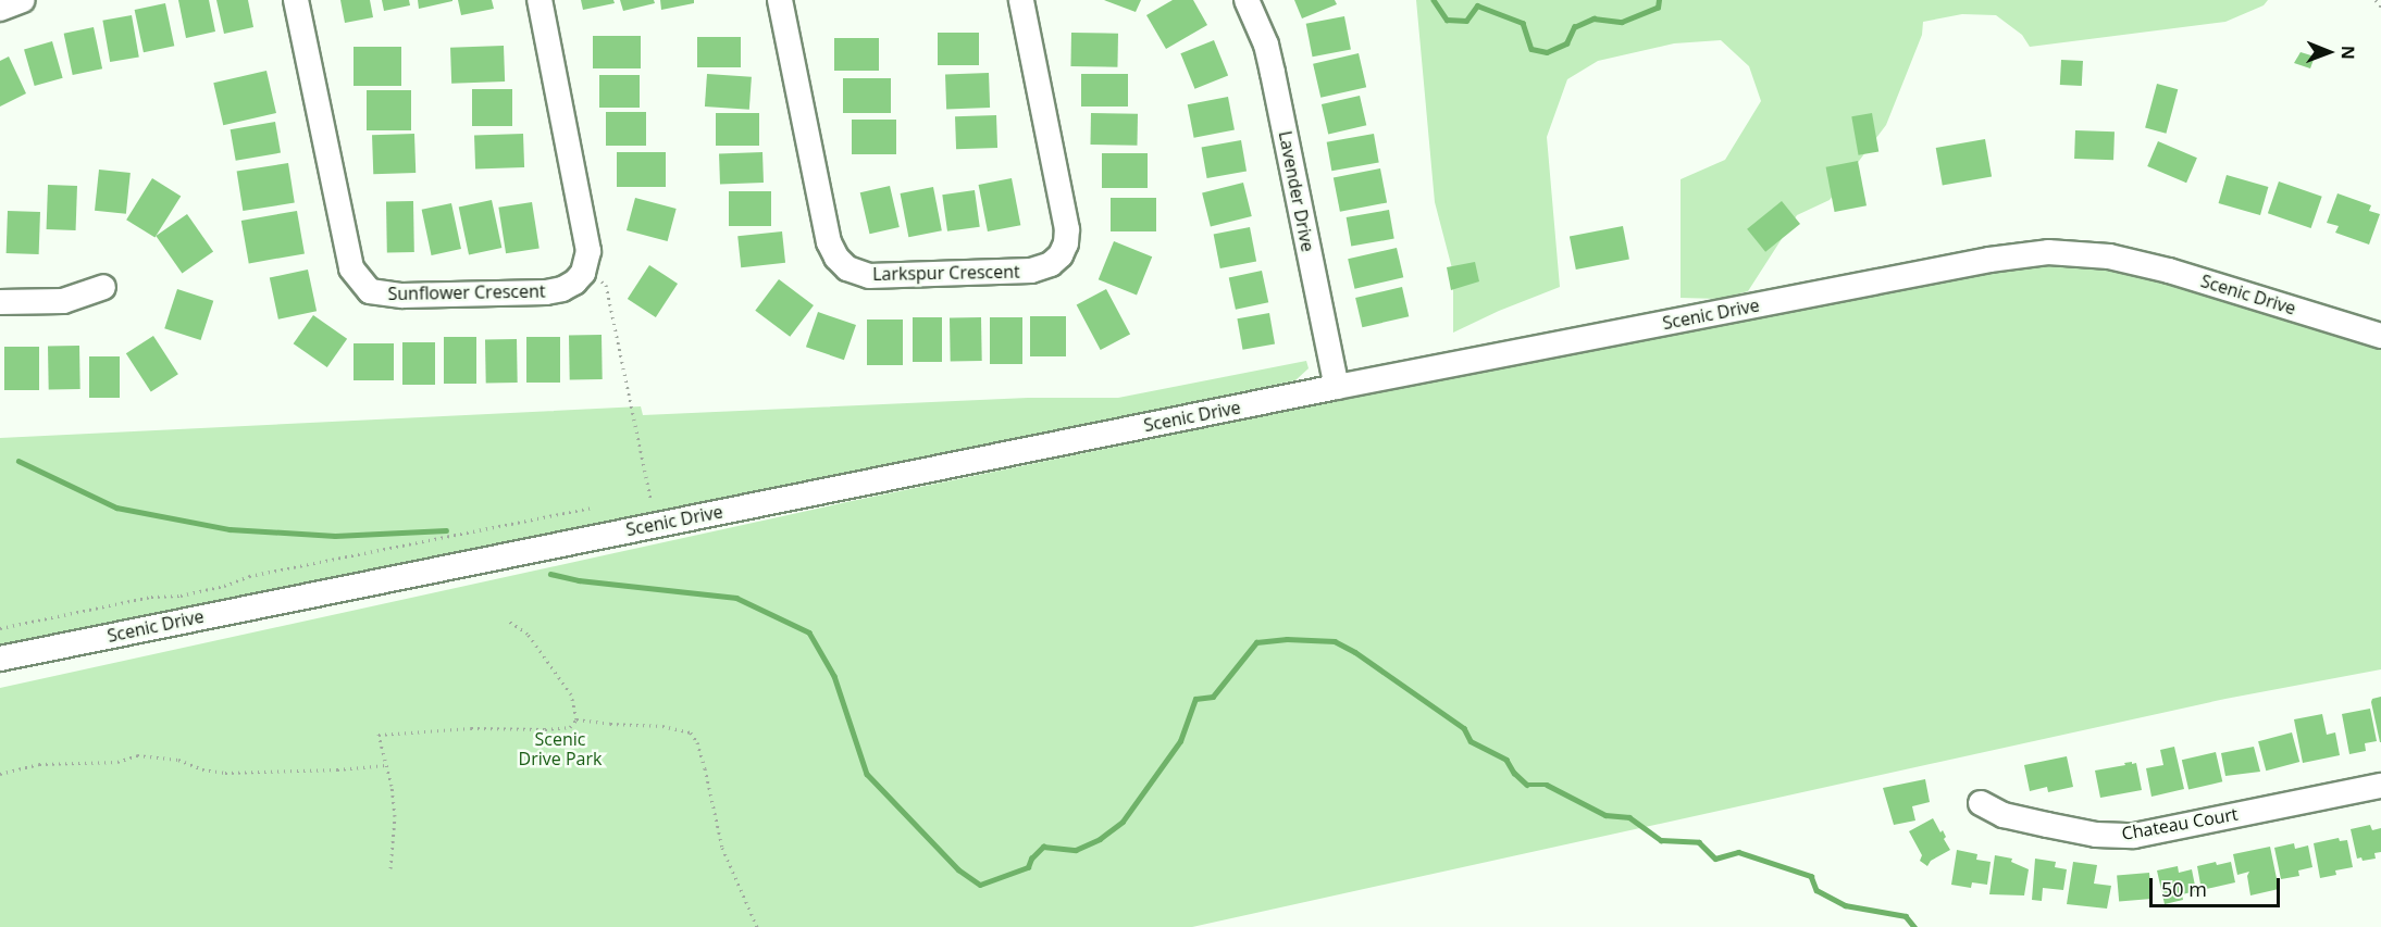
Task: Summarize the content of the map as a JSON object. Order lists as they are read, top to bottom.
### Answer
{
  "streets": {
    "street": [
      "Lavender Drive",
      "Larkspur Crescent",
      "Sunflower Crescent",
      "Scenic Drive",
      "Chateau Court"
    ]
  },
  "crossings": [
    ["Lavender Drive", "Scenic Drive"]
  ],
  "parks": ["Scenic Drive Park"],
  "scale_bar": "50 m",
  "north": "right"
}
